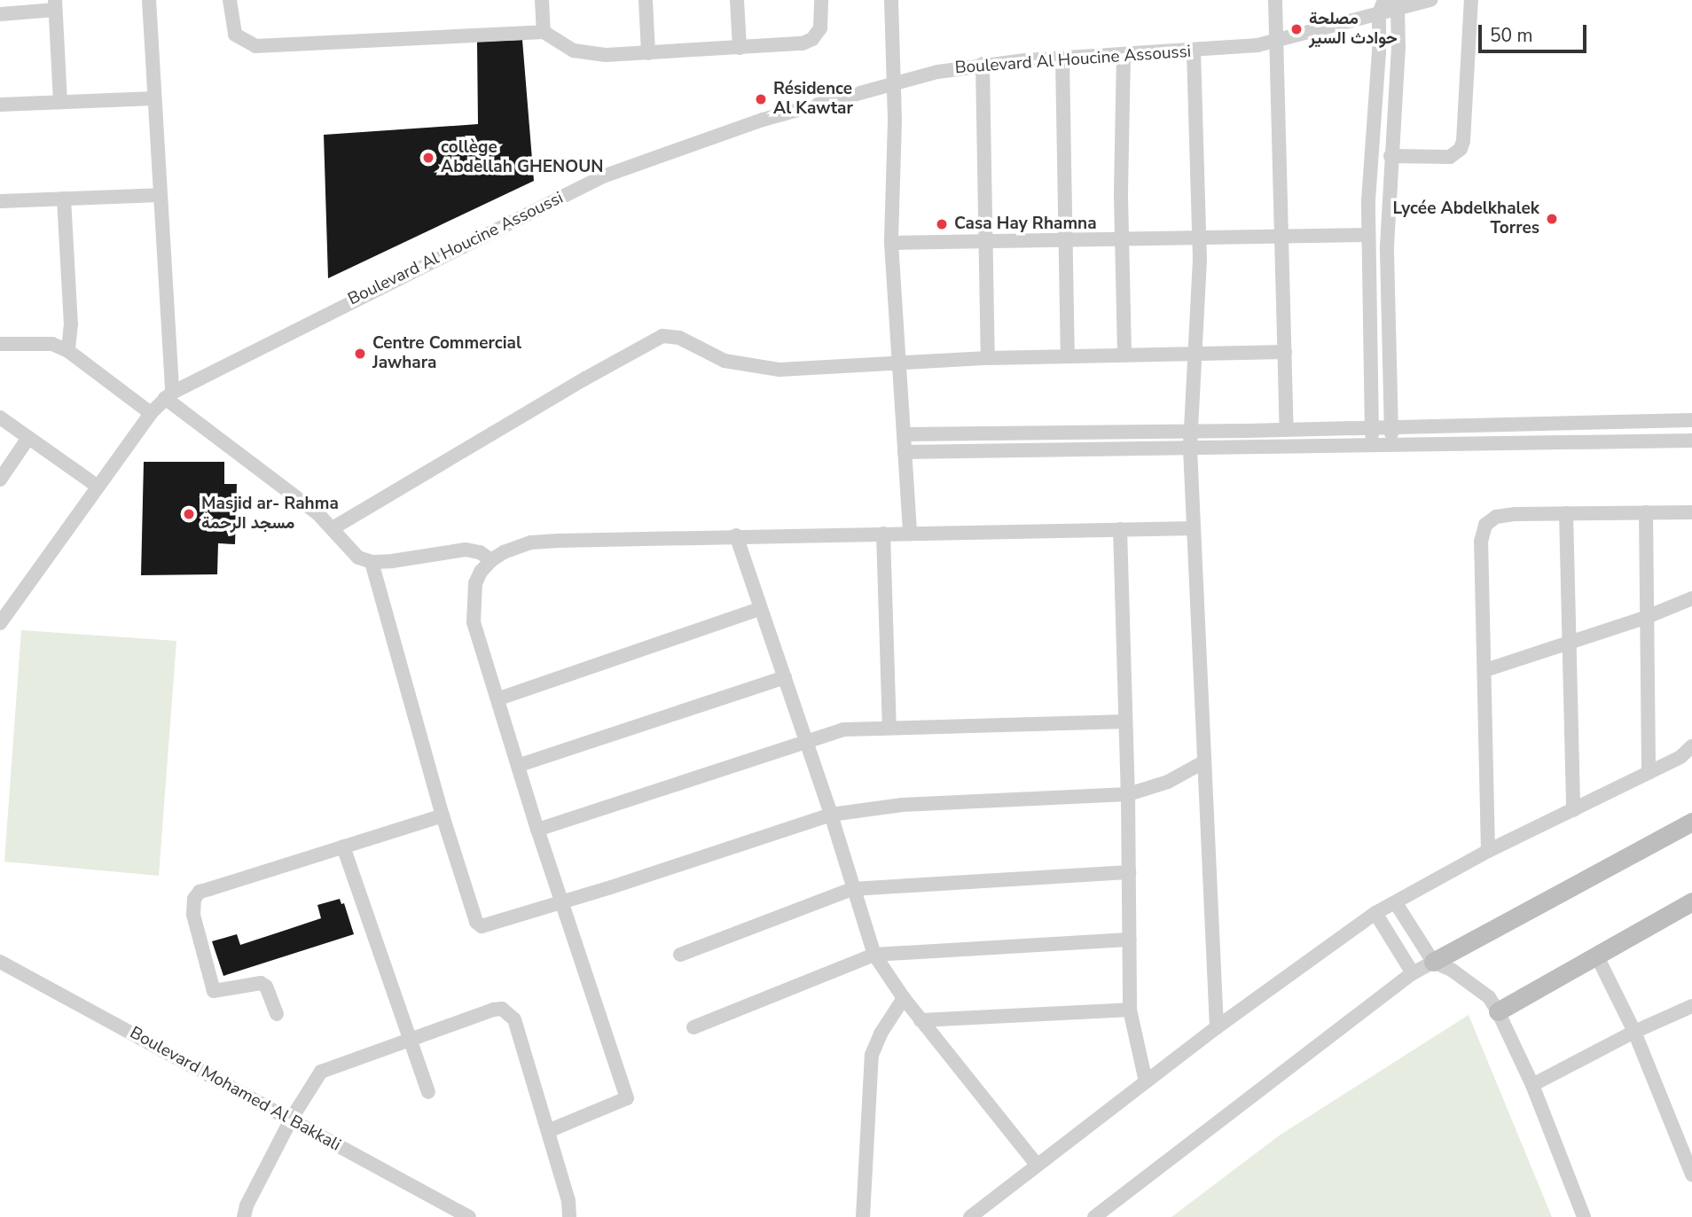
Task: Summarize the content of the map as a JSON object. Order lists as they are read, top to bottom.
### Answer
{
  "streets": {
    "street": ["Boulevard Al Houcine Assoussi", "Boulevard Mohamed Al Bakkali"]
  },
  "places": [
    "مصلحة حوادث السير",
    "Résidence Al Kawtar",
    "collège Abdellah GHENOUN",
    "Lycée Abdelkhalek Torres",
    "Casa Hay Rhamna",
    "Centre Commercial Jawhara",
    "Masjid ar- Rahma مسجد الرحمة"
  ],
  "scale_bar": "50 m"
}
